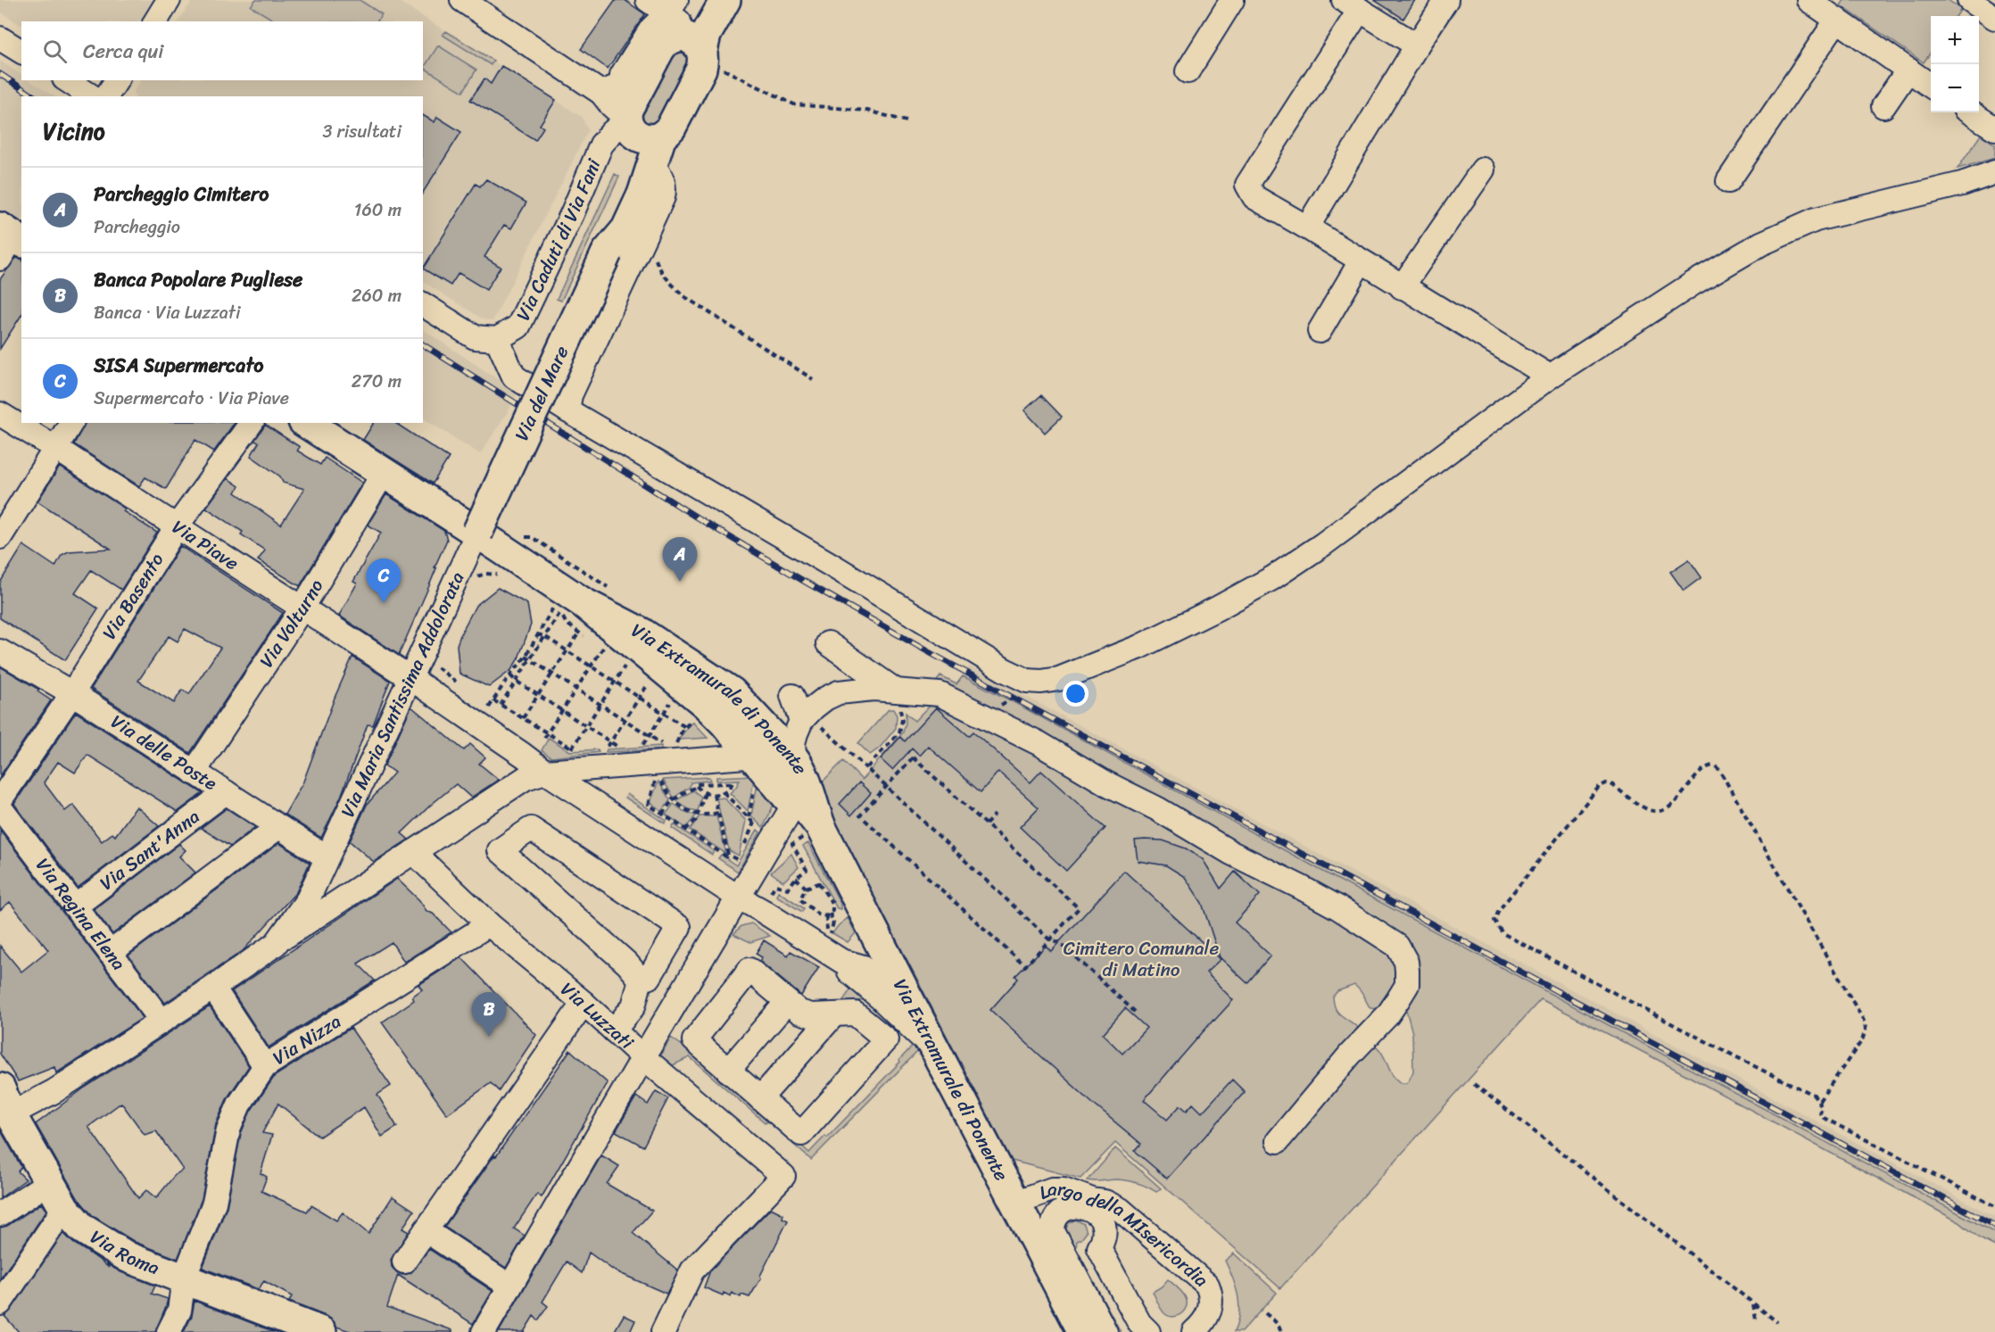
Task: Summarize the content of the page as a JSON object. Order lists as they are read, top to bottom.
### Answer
{
  "streets": {
    "main road": ["Via del Mare", "Via Extramurale di Ponente", "Via Roma"],
    "street": [
      "Via Caduti di Via Fani",
      "Via Piave",
      "Via Basento",
      "Via Volturno",
      "Via Maria Santissima Addolorata",
      "Via delle Poste",
      "Via Sant'Anna",
      "Via Regina Elena",
      "Via Luzzati",
      "Via Nizza",
      "Largo della MIsericordia"
    ]
  },
  "crossings": [
    ["Via Caduti di Via Fani", "Via del Mare"],
    ["Via del Mare", "Via Maria Santissima Addolorata"],
    ["Via del Mare", "Via Extramurale di Ponente"],
    ["Via Piave", "Via Basento"],
    ["Via Piave", "Via Volturno"],
    ["Via Piave", "Via Maria Santissima Addolorata"],
    ["Via Piave", "Via Extramurale di Ponente"],
    ["Via Basento", "Via delle Poste"],
    ["Via Volturno", "Via Extramurale di Ponente"],
    ["Via Volturno", "Via delle Poste"],
    ["Via Maria Santissima Addolorata", "Via Extramurale di Ponente"],
    ["Via Maria Santissima Addolorata", "Via delle Poste"],
    ["Via Extramurale di Ponente", "Largo della MIsericordia"],
    ["Via delle Poste", "Via Sant'Anna"],
    ["Via Sant'Anna", "Via Regina Elena"],
    ["Via Luzzati", "Via Nizza"],
    ["Via Nizza", "Via Roma"]
  ],
  "parks": ["Cimitero Comunale di Matino"],
  "page": {
    "map_buttons": ["+", "−"],
    "search": "Cerca qui",
    "heading": ["Vicino", "3 risultati"],
    "list": [
      {
        "mark": "A",
        "name": "Parcheggio Cimitero",
        "note": "Parcheggio",
        "value": "160 m"
      },
      {
        "mark": "B",
        "name": "Banca Popolare Pugliese",
        "note": "Banca · Via Luzzati",
        "value": "260 m"
      },
      {
        "mark": "C",
        "name": "SISA Supermercato",
        "note": "Supermercato · Via Piave",
        "value": "270 m"
      }
    ],
    "pins": ["A", "C", "B"]
  }
}
